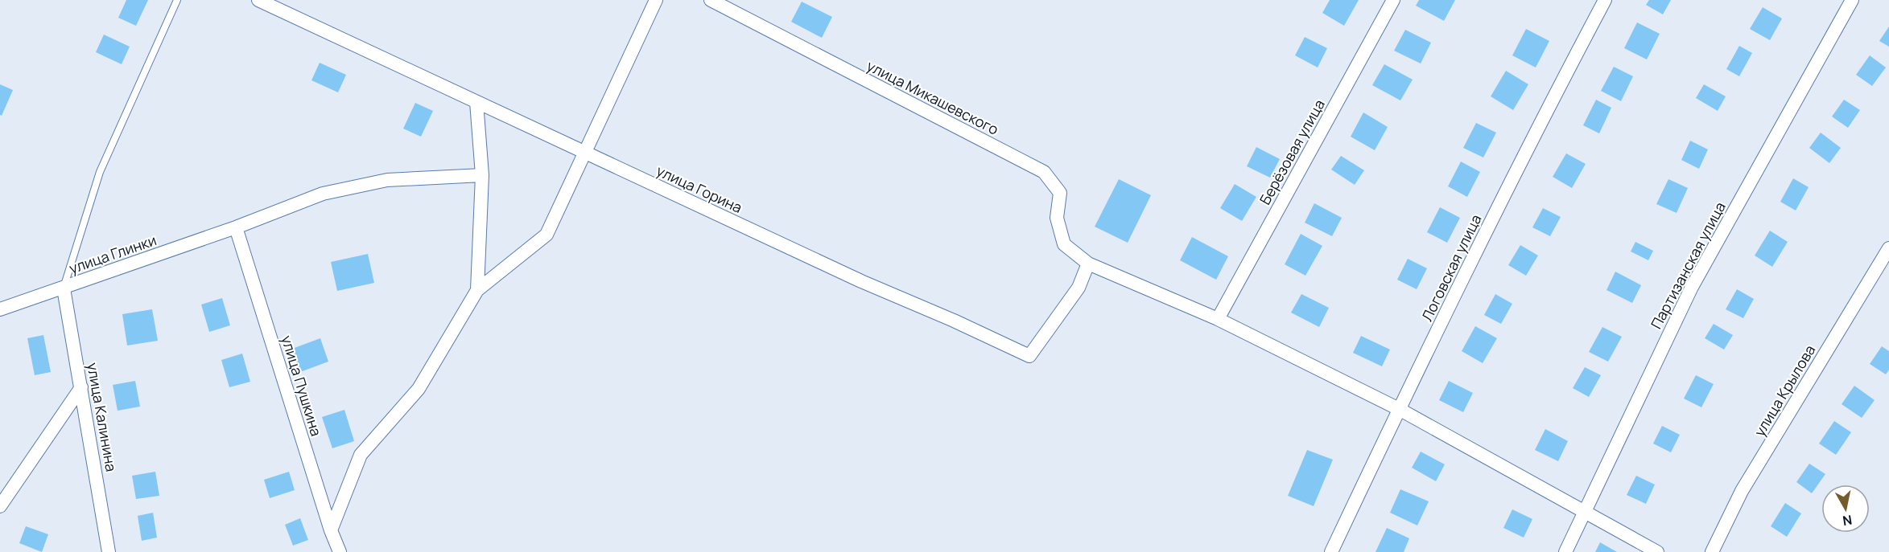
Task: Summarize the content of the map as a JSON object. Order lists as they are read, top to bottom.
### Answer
{
  "streets": {
    "street": [
      "улица Микашевского",
      "Берёзовая улица",
      "улица Горина",
      "улица Глинки",
      "Партизанская улица",
      "Логовская улица",
      "улица Пушкина",
      "улица Крылова",
      "улица Калинина"
    ]
  },
  "crossings": [
    ["улица Микашевского", "Берёзовая улица"],
    ["улица Микашевского", "улица Горина"],
    ["улица Микашевского", "Партизанская улица"],
    ["улица Микашевского", "Логовская улица"],
    ["улица Глинки", "улица Пушкина"],
    ["улица Глинки", "улица Калинина"]
  ],
  "north": "bottom"
}
